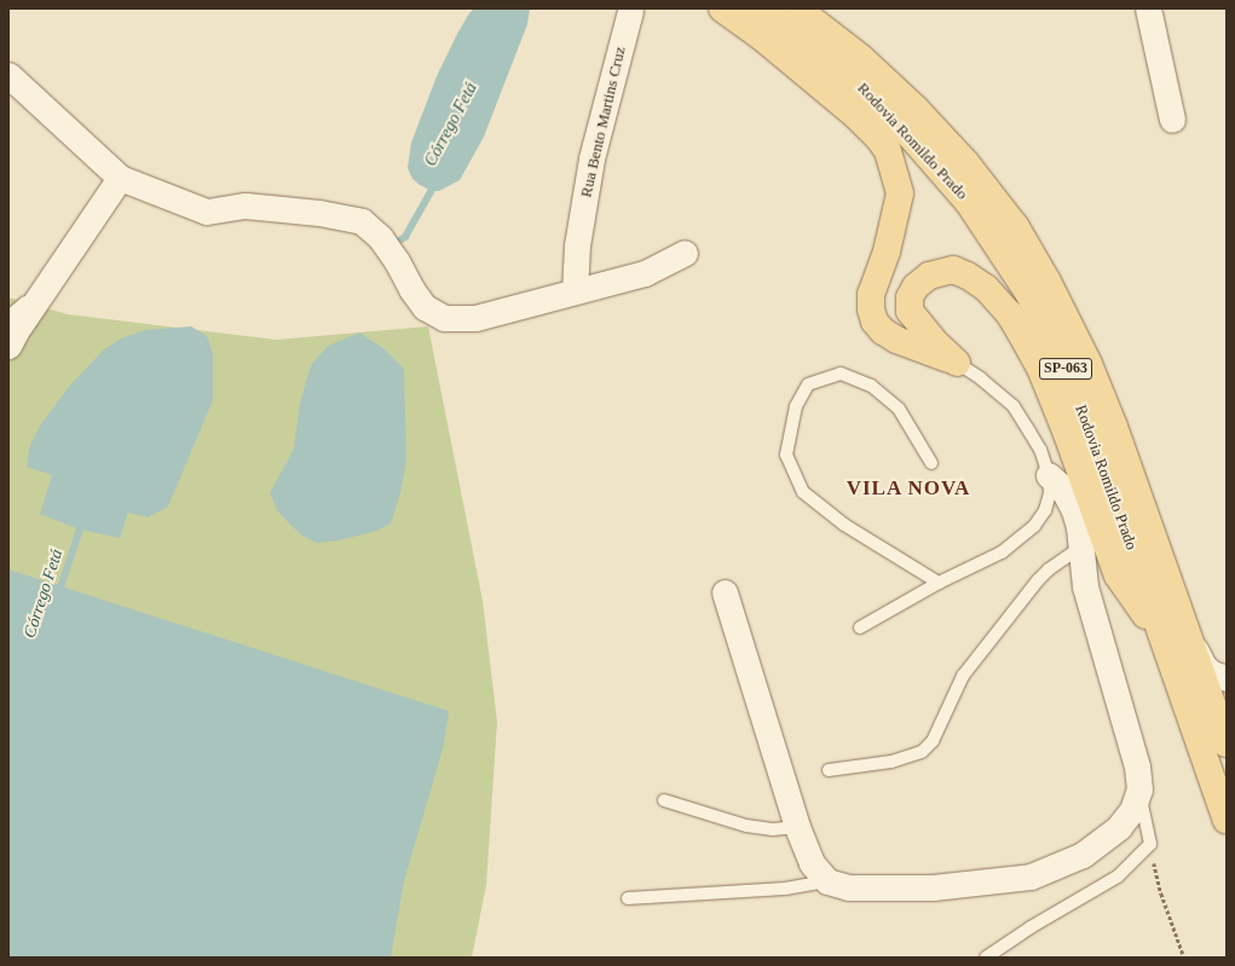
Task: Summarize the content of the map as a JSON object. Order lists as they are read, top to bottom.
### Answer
{
  "streets": {
    "main road": ["Rodovia Romildo Prado", "SP-063"],
    "street": ["Rua Bento Martins Cruz"]
  },
  "districts": ["VILA NOVA"],
  "water": ["Córrego Fetá"]
}
